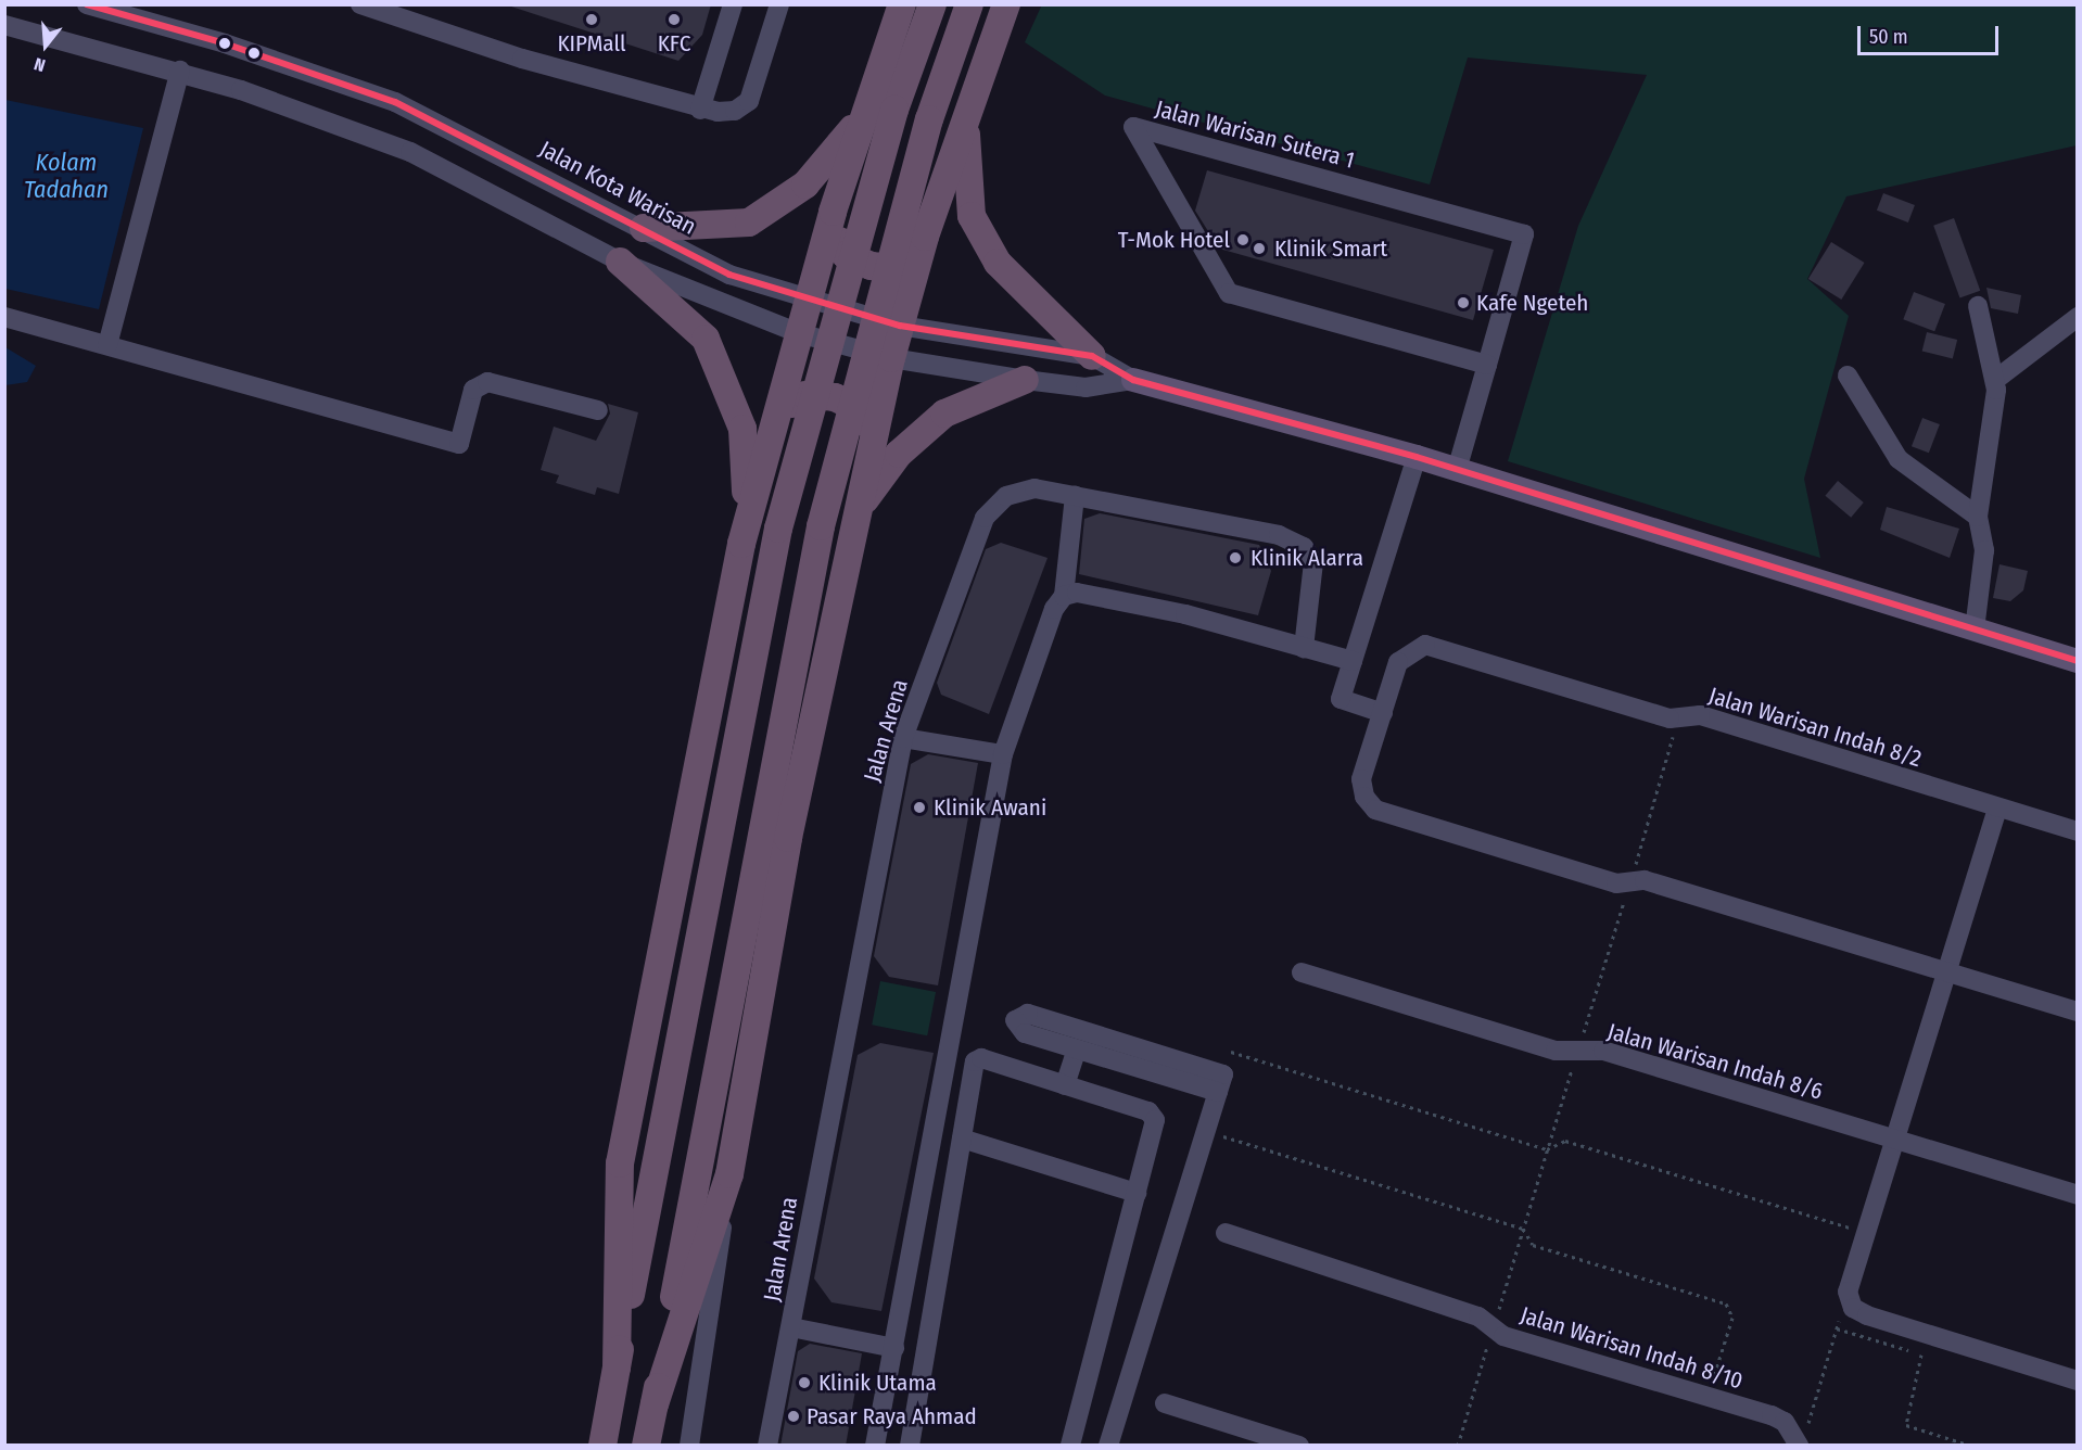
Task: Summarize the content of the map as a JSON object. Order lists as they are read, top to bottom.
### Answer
{
  "streets": {
    "street": [
      "Jalan Warisan Sutera 1",
      "Jalan Kota Warisan",
      "Jalan Warisan Indah 8/2",
      "Jalan Arena",
      "Jalan Warisan Indah 8/6",
      "Jalan Warisan Indah 8/10"
    ]
  },
  "water": ["Kolam Tadahan"],
  "places": [
    "KIPMall",
    "KFC",
    "T-Mok Hotel",
    "Klinik Smart",
    "Kafe Ngeteh",
    "Klinik Alarra",
    "Klinik Awani",
    "Klinik Utama",
    "Pasar Raya Ahmad"
  ],
  "scale_bar": "50 m",
  "north": "bottom"
}
